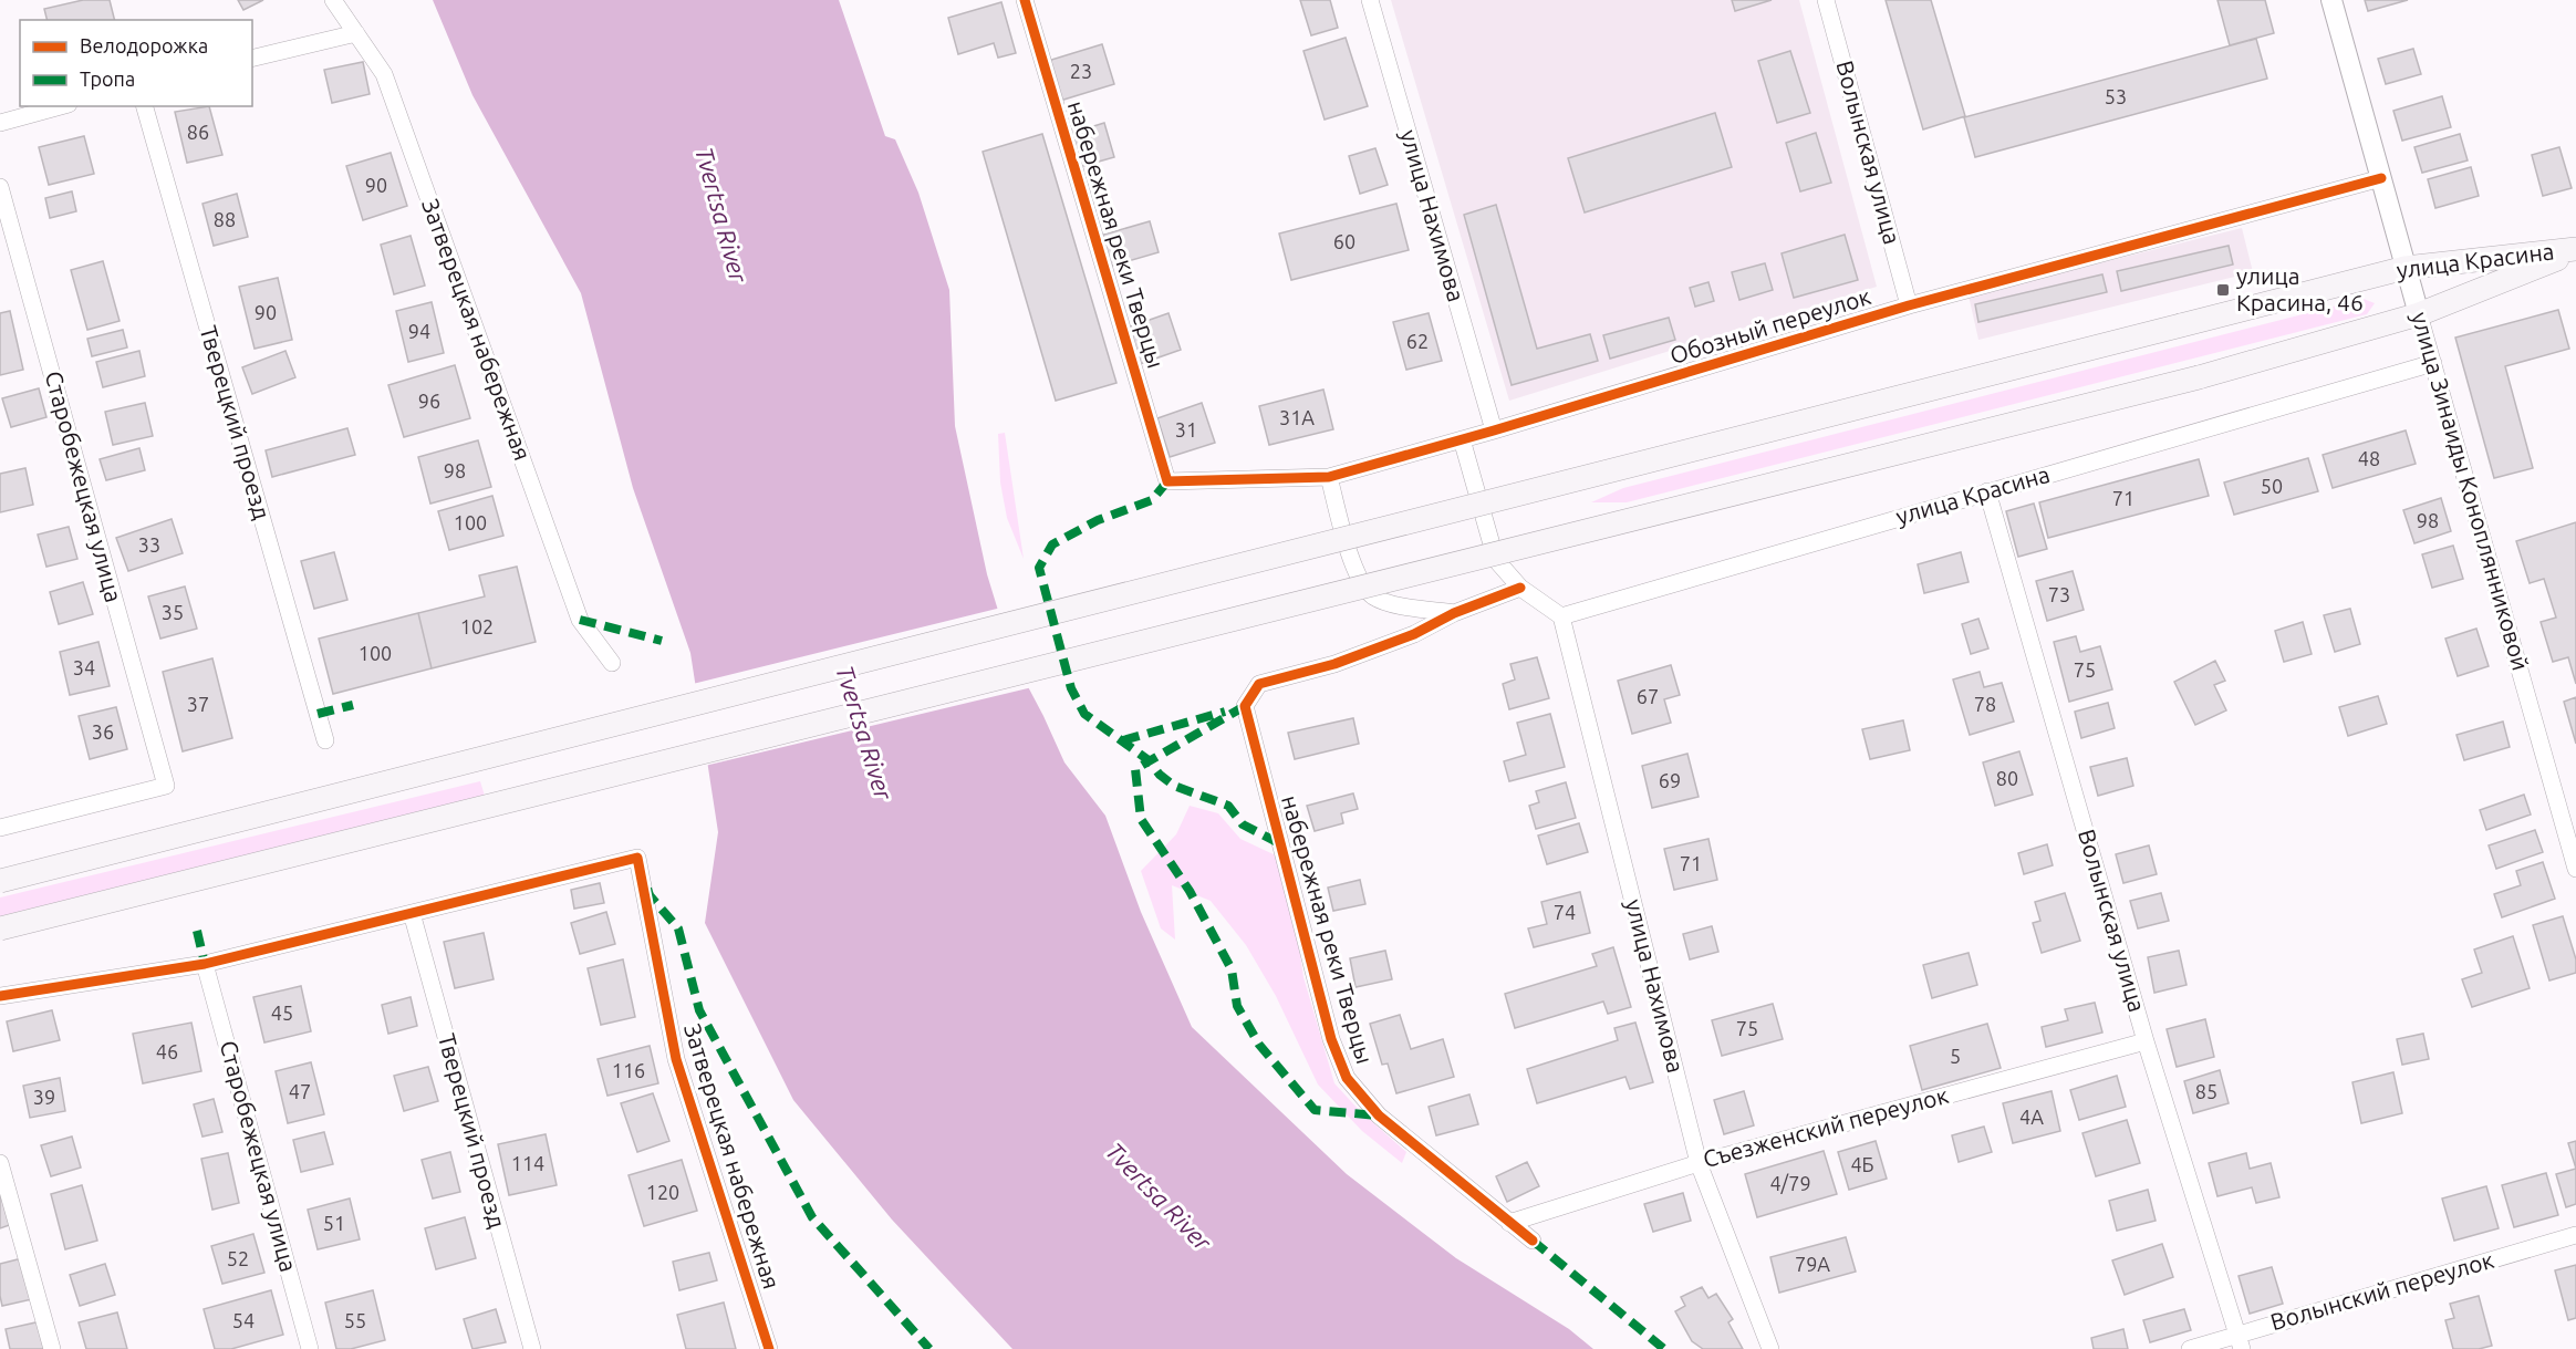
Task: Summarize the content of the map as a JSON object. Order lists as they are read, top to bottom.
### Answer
{
  "streets": {
    "main road": ["улица Красина"],
    "street": [
      "Волынская улица",
      "улица Нахимова",
      "набережная реки Тверцы",
      "Обозный переулок",
      "Затверецкая набережная",
      "Тверецкий проезд",
      "Старобежецкая улица",
      "улица Зинаиды Коноплянниковой",
      "Съезженский переулок",
      "Волынский переулок"
    ]
  },
  "crossings": [
    ["Волынская улица", "улица Красина"],
    ["Волынская улица", "Обозный переулок"],
    ["Волынская улица", "Съезженский переулок"],
    ["Волынская улица", "Волынский переулок"],
    ["улица Нахимова", "улица Красина"],
    ["улица Нахимова", "Обозный переулок"],
    ["улица Нахимова", "Съезженский переулок"],
    ["набережная реки Тверцы", "Обозный переулок"],
    ["набережная реки Тверцы", "Съезженский переулок"],
    ["улица Красина", "улица Зинаиды Коноплянниковой"],
    ["Обозный переулок", "улица Зинаиды Коноплянниковой"],
    ["Затверецкая набережная", "Тверецкий проезд"]
  ],
  "water": ["Tvertsa River"],
  "places": {
    "transit": ["улица Красина, 46"]
  },
  "house_numbers": [
    "23",
    "53",
    "86",
    "90",
    "88",
    "60",
    "90",
    "94",
    "62",
    "96",
    "31А",
    "31",
    "48",
    "98",
    "50",
    "71",
    "98",
    "100",
    "33",
    "73",
    "35",
    "102",
    "100",
    "34",
    "75",
    "67",
    "37",
    "78",
    "36",
    "80",
    "69",
    "71",
    "74",
    "45",
    "75",
    "46",
    "5",
    "116",
    "47",
    "85",
    "39",
    "4А",
    "114",
    "4Б",
    "4/79",
    "120",
    "51",
    "52",
    "79А",
    "54",
    "55"
  ],
  "legend": ["Велодорожка", "Тропа"]
}
